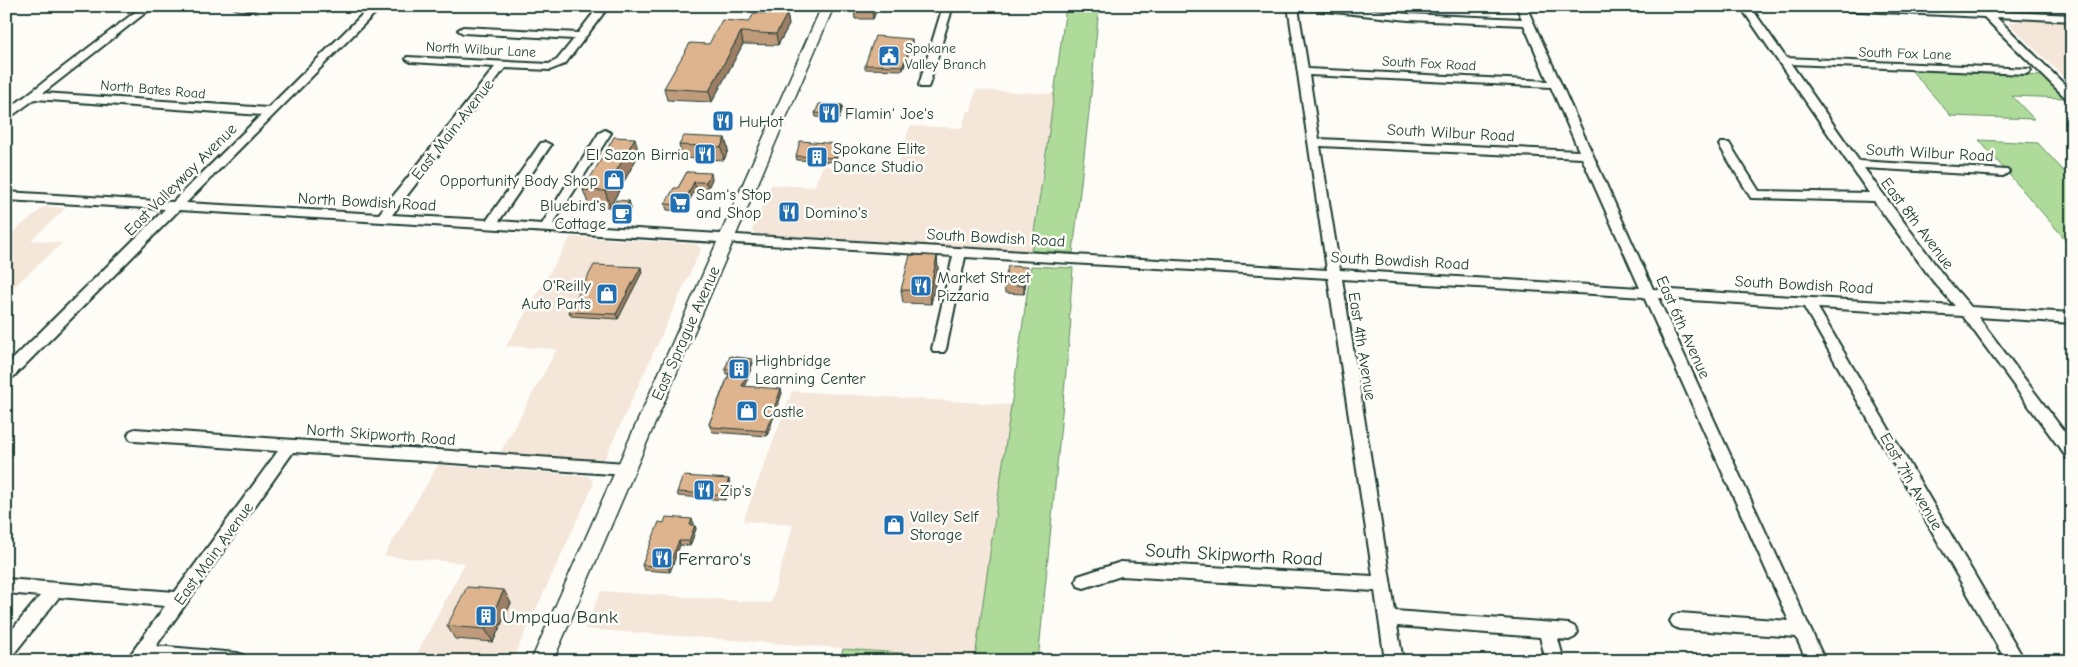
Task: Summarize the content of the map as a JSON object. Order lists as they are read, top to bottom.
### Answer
{
  "streets": {
    "main road": ["East Sprague Avenue"],
    "street": [
      "North Wilbur Lane",
      "South Fox Lane",
      "South Fox Road",
      "North Bates Road",
      "East Main Avenue",
      "South Wilbur Road",
      "East Valleyway Avenue",
      "North Bowdish Road",
      "East 8th Avenue",
      "South Bowdish Road",
      "East 6th Avenue",
      "East 4th Avenue",
      "North Skipworth Road",
      "East 7th Avenue",
      "South Skipworth Road"
    ]
  },
  "crossings": [
    ["North Wilbur Lane", "East Main Avenue"],
    ["South Fox Lane", "East 8th Avenue"],
    ["South Fox Road", "East 6th Avenue"],
    ["South Fox Road", "East 4th Avenue"],
    ["North Bates Road", "East Valleyway Avenue"],
    ["East Main Avenue", "North Bowdish Road"],
    ["East Main Avenue", "North Skipworth Road"],
    ["South Wilbur Road", "East 8th Avenue"],
    ["South Wilbur Road", "East 6th Avenue"],
    ["South Wilbur Road", "East 4th Avenue"],
    ["East Valleyway Avenue", "North Bowdish Road"],
    ["North Bowdish Road", "South Bowdish Road"],
    ["North Bowdish Road", "East Sprague Avenue"],
    ["East 8th Avenue", "South Bowdish Road"],
    ["South Bowdish Road", "East 6th Avenue"],
    ["South Bowdish Road", "East Sprague Avenue"],
    ["South Bowdish Road", "East 4th Avenue"],
    ["South Bowdish Road", "East 7th Avenue"],
    ["East Sprague Avenue", "North Skipworth Road"],
    ["East 4th Avenue", "South Skipworth Road"]
  ],
  "places": {
    "public building": ["Spokane Valley Branch"],
    "restaurant": [
      "Flamin' Joe's",
      "HuHot",
      "El Sazon Birria",
      "Domino's",
      "Market Street Pizzaria",
      "Zip's",
      "Ferraro's"
    ],
    "building": ["Spokane Elite Dance Studio", "Highbridge Learning Center", "Umpqua Bank"],
    "shop": [
      "Opportunity Body Shop",
      "O'Reilly Auto Parts",
      "Castle",
      "Valley Self Storage"
    ],
    "supermarket": ["Sam's Stop and Shop"],
    "cafe": ["Bluebird's Cottage"]
  }
}
